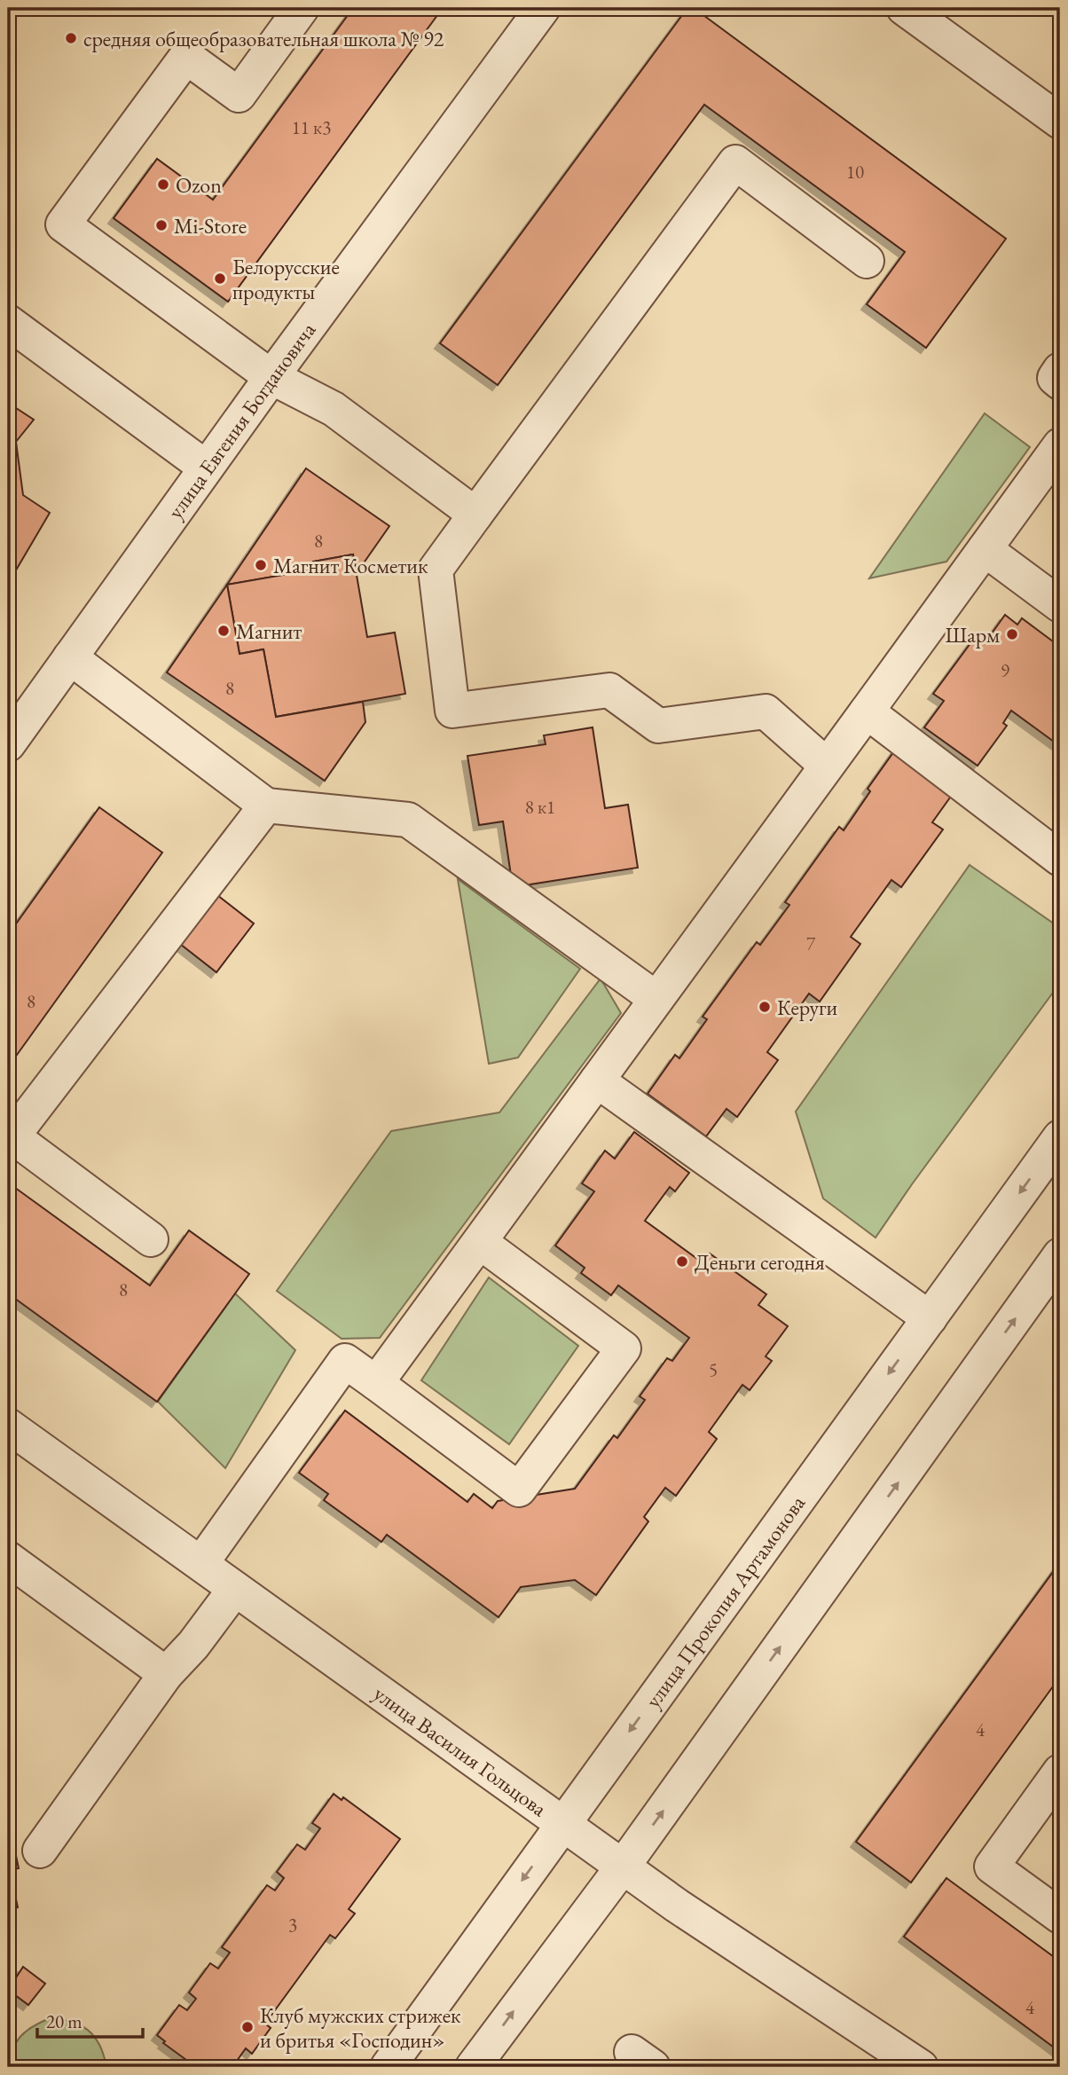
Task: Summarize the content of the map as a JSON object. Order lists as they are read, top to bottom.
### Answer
{
  "streets": {
    "street": ["улица Евгения Богдановича", "улица Прокопия Артамонова", "улица Василия Гольцова"]
  },
  "crossings": [
    ["улица Прокопия Артамонова", "улица Василия Гольцова"]
  ],
  "places": [
    "средняя общеобразовательная школа № 92",
    "Ozon",
    "Mi-Store",
    "Белорусские продукты",
    "Магнит Косметик",
    "Магнит",
    "Шарм",
    "Керуги",
    "Деньги сегодня",
    "Клуб мужских стрижек и бритья «Господин»"
  ],
  "house_numbers": [
    "11 к3",
    "10",
    "8",
    "9",
    "8",
    "8 к1",
    "7",
    "8",
    "8",
    "5",
    "4",
    "3",
    "4"
  ],
  "scale_bar": "20 m"
}
